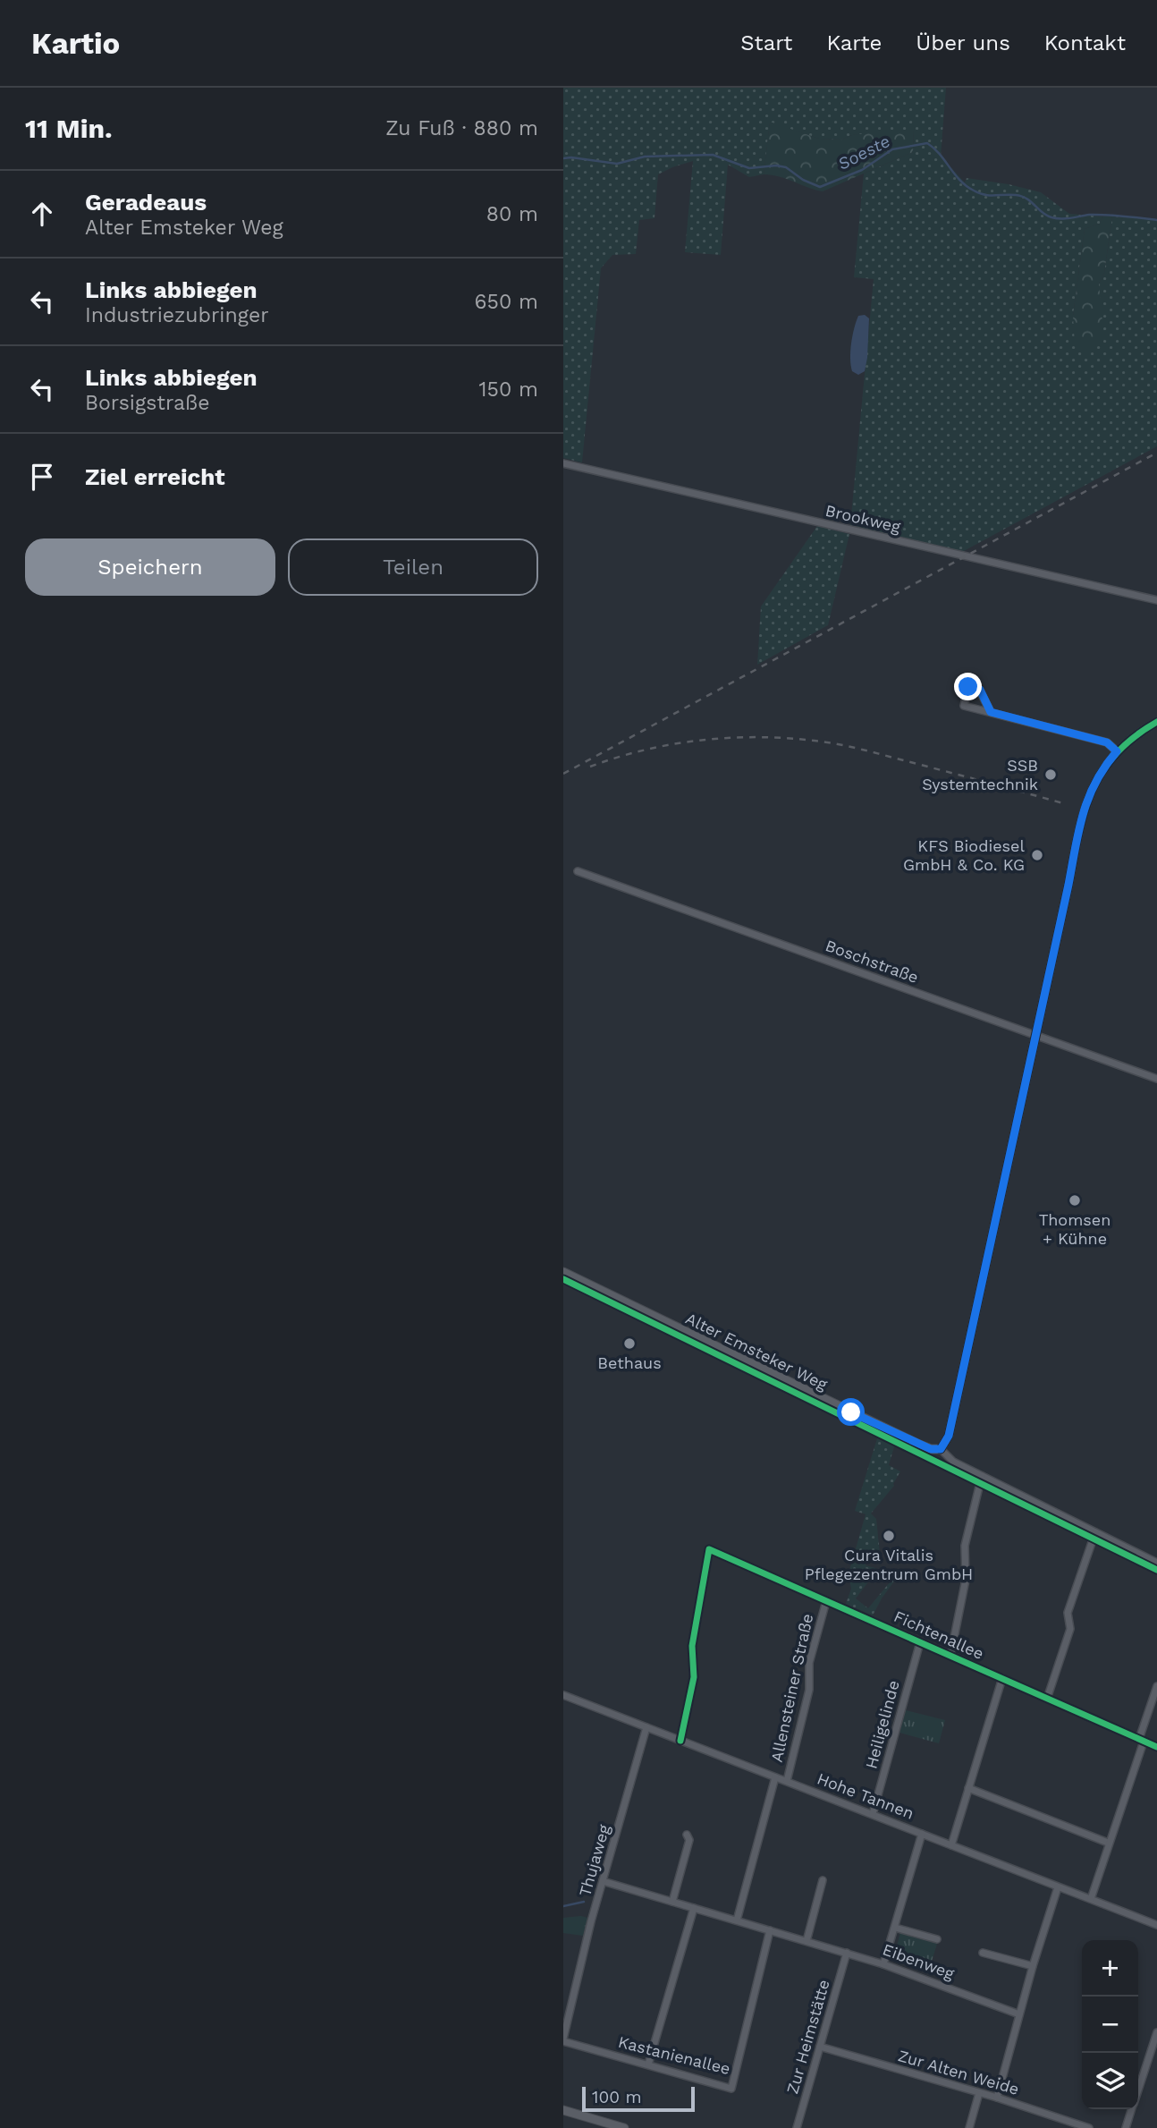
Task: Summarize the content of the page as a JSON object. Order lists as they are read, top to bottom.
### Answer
{
  "streets": {
    "street": [
      "Brookweg",
      "Boschstraße",
      "Alter Emsteker Weg",
      "Fichtenallee",
      "Allensteiner Straße",
      "Heiligelinde",
      "Hohe Tannen",
      "Thujaweg",
      "Eibenweg",
      "Zur Heimstätte",
      "Kastanienallee",
      "Zur Alten Weide"
    ]
  },
  "crossings": [
    ["Fichtenallee", "Allensteiner Straße"],
    ["Fichtenallee", "Heiligelinde"],
    ["Fichtenallee", "Hohe Tannen"],
    ["Allensteiner Straße", "Hohe Tannen"],
    ["Heiligelinde", "Hohe Tannen"],
    ["Hohe Tannen", "Thujaweg"],
    ["Thujaweg", "Eibenweg"],
    ["Thujaweg", "Kastanienallee"],
    ["Eibenweg", "Zur Heimstätte"],
    ["Eibenweg", "Kastanienallee"],
    ["Zur Heimstätte", "Zur Alten Weide"]
  ],
  "water": ["Soeste"],
  "places": [
    "SSB Systemtechnik",
    "KFS Biodiesel GmbH & Co. KG",
    "Thomsen + Kühne",
    "Bethaus",
    "Cura Vitalis Pflegezentrum GmbH"
  ],
  "scale_bar": "100 m",
  "page": {
    "header": "Kartio",
    "nav": [
      "Start",
      "Karte",
      "Über uns",
      "Kontakt"
    ],
    "heading": ["11 Min.", "Zu Fuß · 880 m"],
    "list": [
      ["Geradeaus", "Alter Emsteker Weg", "80 m"],
      ["Links abbiegen", "Industriezubringer", "650 m"],
      ["Links abbiegen", "Borsigstraße", "150 m"],
      "Ziel erreicht"
    ],
    "buttons": ["Speichern", "Teilen"],
    "map_buttons": ["+", "−"],
    "scale": "100 m"
  }
}
